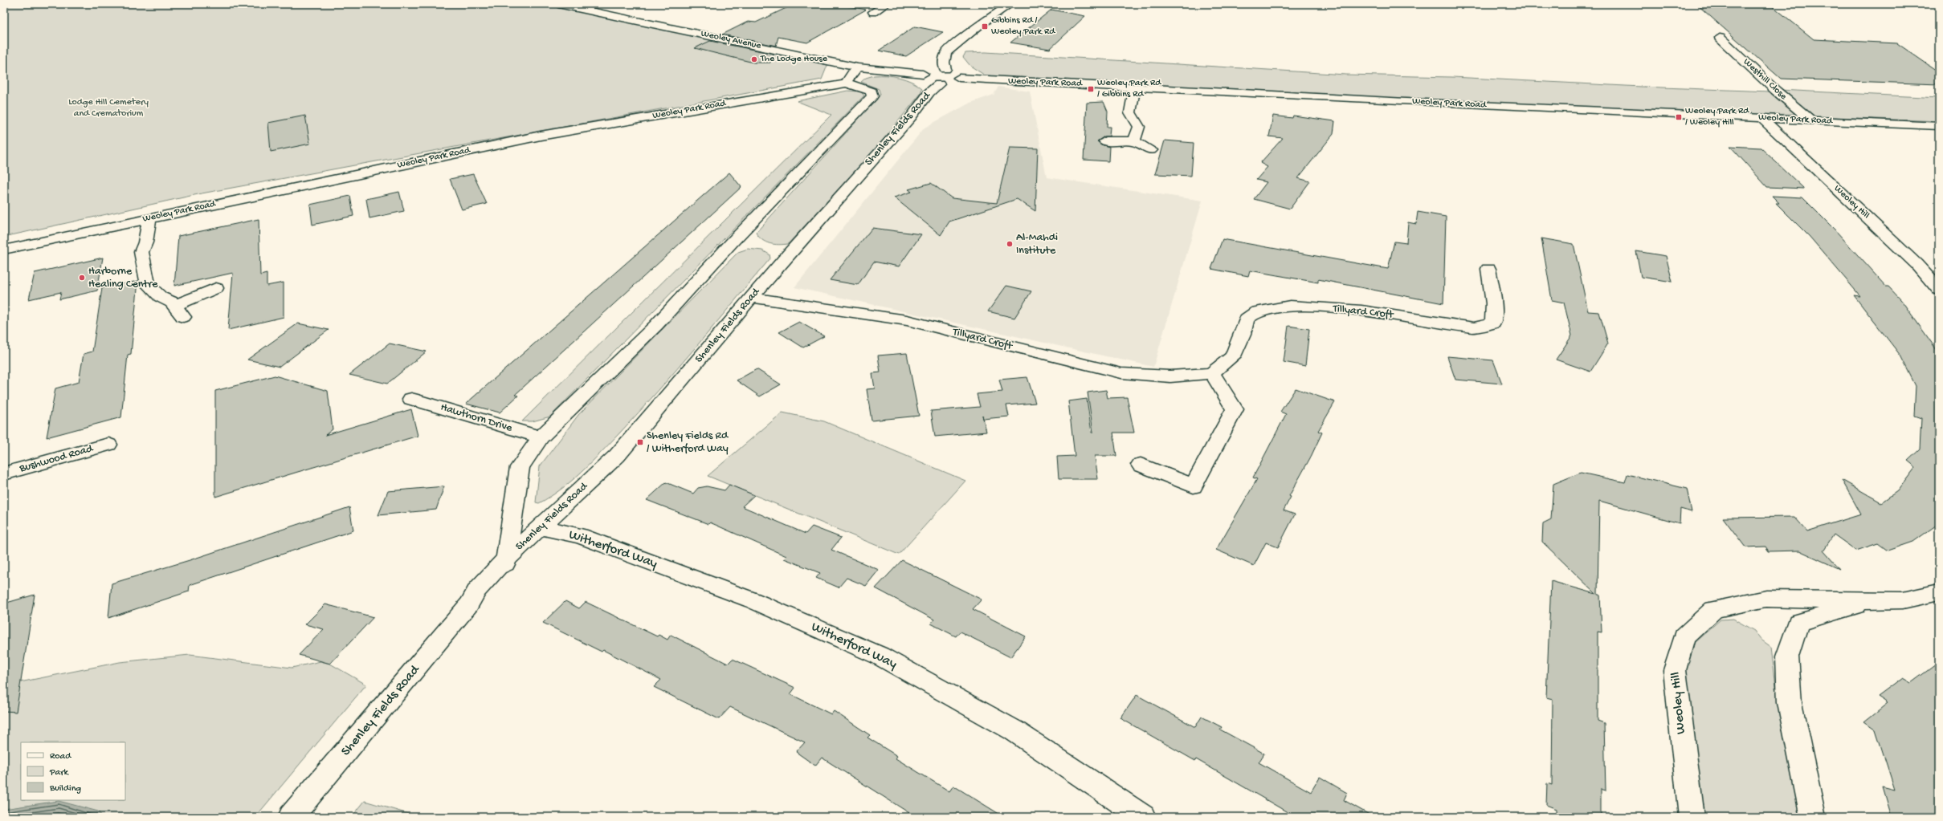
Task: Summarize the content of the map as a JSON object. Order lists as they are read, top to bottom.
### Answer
{
  "streets": {
    "street": [
      "Weoley Avenue",
      "Westhill Close",
      "Weoley Park Road",
      "Shenley Fields Road",
      "Weoley Hill",
      "Tillyard Croft",
      "Hawthorn Drive",
      "Bushwood Road",
      "Witherford Way"
    ]
  },
  "crossings": [
    ["Westhill Close", "Weoley Park Road"],
    ["Weoley Park Road", "Shenley Fields Road"],
    ["Weoley Park Road", "Weoley Hill"],
    ["Shenley Fields Road", "Tillyard Croft"],
    ["Shenley Fields Road", "Hawthorn Drive"],
    ["Shenley Fields Road", "Witherford Way"]
  ],
  "parks": ["Lodge Hill Cemetery and Crematorium"],
  "places": {
    "transit": [
      "Gibbins Rd / Weoley Park Rd",
      "Weoley Park Rd / Gibbins Rd",
      "Weoley Park Rd / Weoley Hill",
      "Shenley Fields Rd / Witherford Way"
    ],
    "other": ["The Lodge House", "Al-Mahdi Institute", "Harborne Healing Centre"]
  },
  "legend": ["Road", "Park", "Building"]
}
